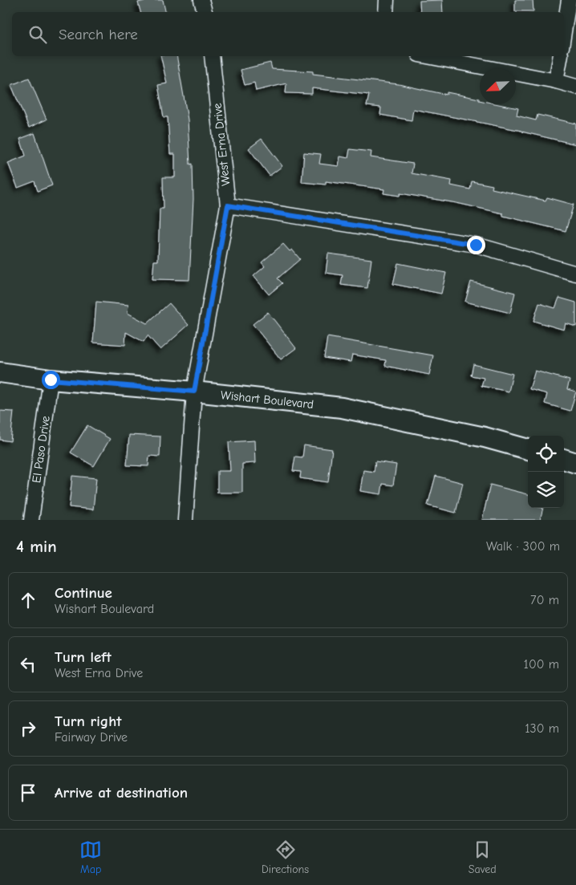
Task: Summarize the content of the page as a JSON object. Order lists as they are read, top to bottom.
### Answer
{
  "streets": {
    "street": ["West Erna Drive", "Wishart Boulevard", "El Paso Drive"]
  },
  "crossings": [
    ["West Erna Drive", "Wishart Boulevard"],
    ["Wishart Boulevard", "El Paso Drive"]
  ],
  "north": "bottom left",
  "page": {
    "search": "Search here",
    "heading": ["4 min", "Walk · 300 m"],
    "list": [
      ["Continue", "Wishart Boulevard", "70 m"],
      ["Turn left", "West Erna Drive", "100 m"],
      ["Turn right", "Fairway Drive", "130 m"],
      "Arrive at destination"
    ],
    "nav": ["Map", "Directions", "Saved"]
  }
}
